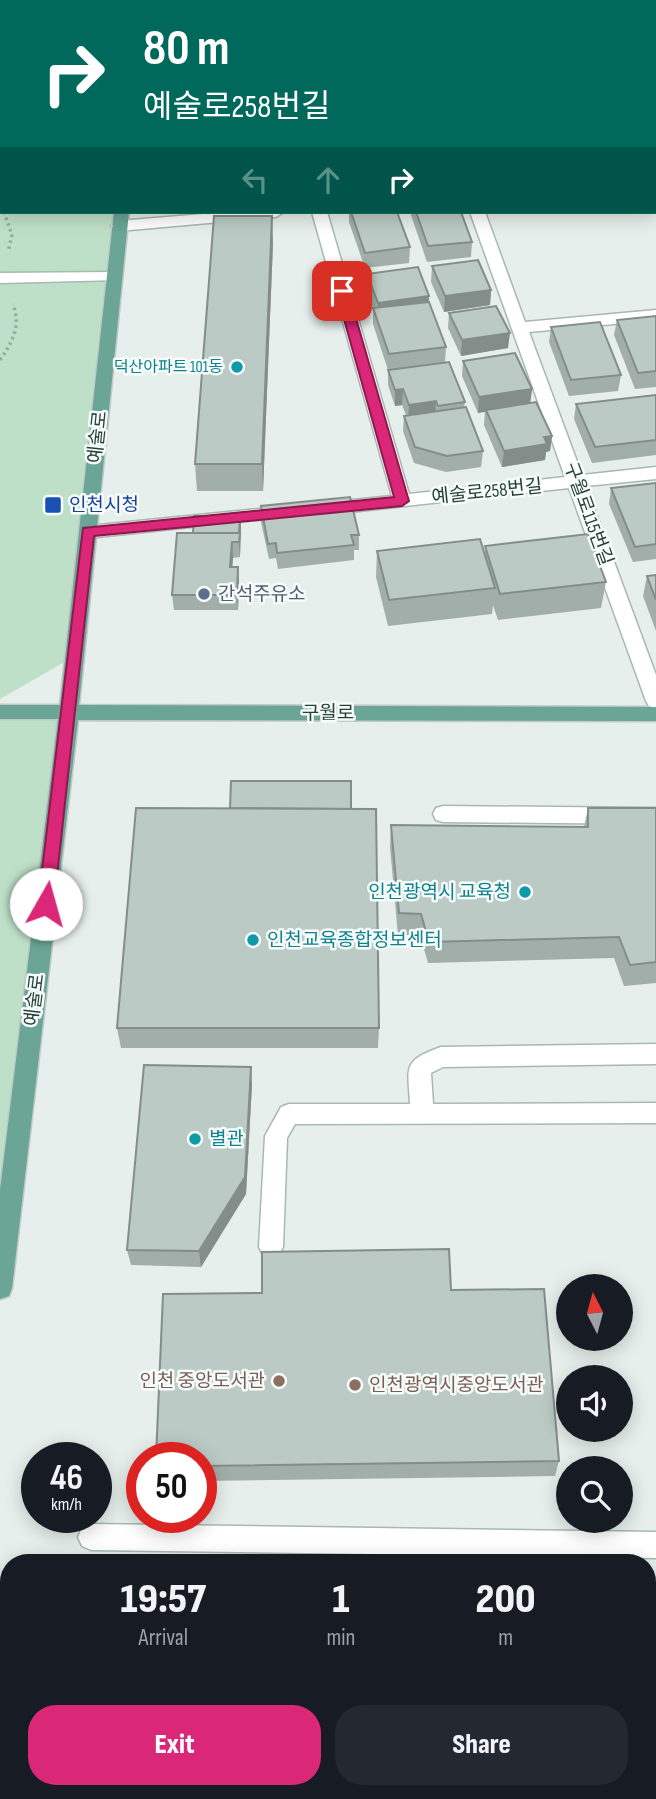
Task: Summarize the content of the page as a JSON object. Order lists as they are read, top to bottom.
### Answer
{
  "streets": {
    "main road": ["예술로", "구월로"],
    "street": ["예술로258번길", "구월로115번길"]
  },
  "crossings": [
    ["예술로", "예술로258번길"],
    ["예술로", "구월로"],
    ["예술로258번길", "구월로115번길"]
  ],
  "places": {
    "other": [
      "덕산아파트 101동",
      "간석주유소",
      "인천광역시 교육청",
      "인천교육종합정보센터",
      "별관",
      "인천 중앙도서관",
      "인천광역시중앙도서관"
    ],
    "transit": ["인천시청"]
  },
  "north": "top",
  "page": {
    "turn": ["80 m", "예술로258번길"],
    "speed": "46 km/h",
    "limit": "50",
    "eta": [
      "19:57",
      "Arrival",
      "1",
      "min",
      "200",
      "m"
    ],
    "buttons": ["Exit", "Share"]
  }
}
